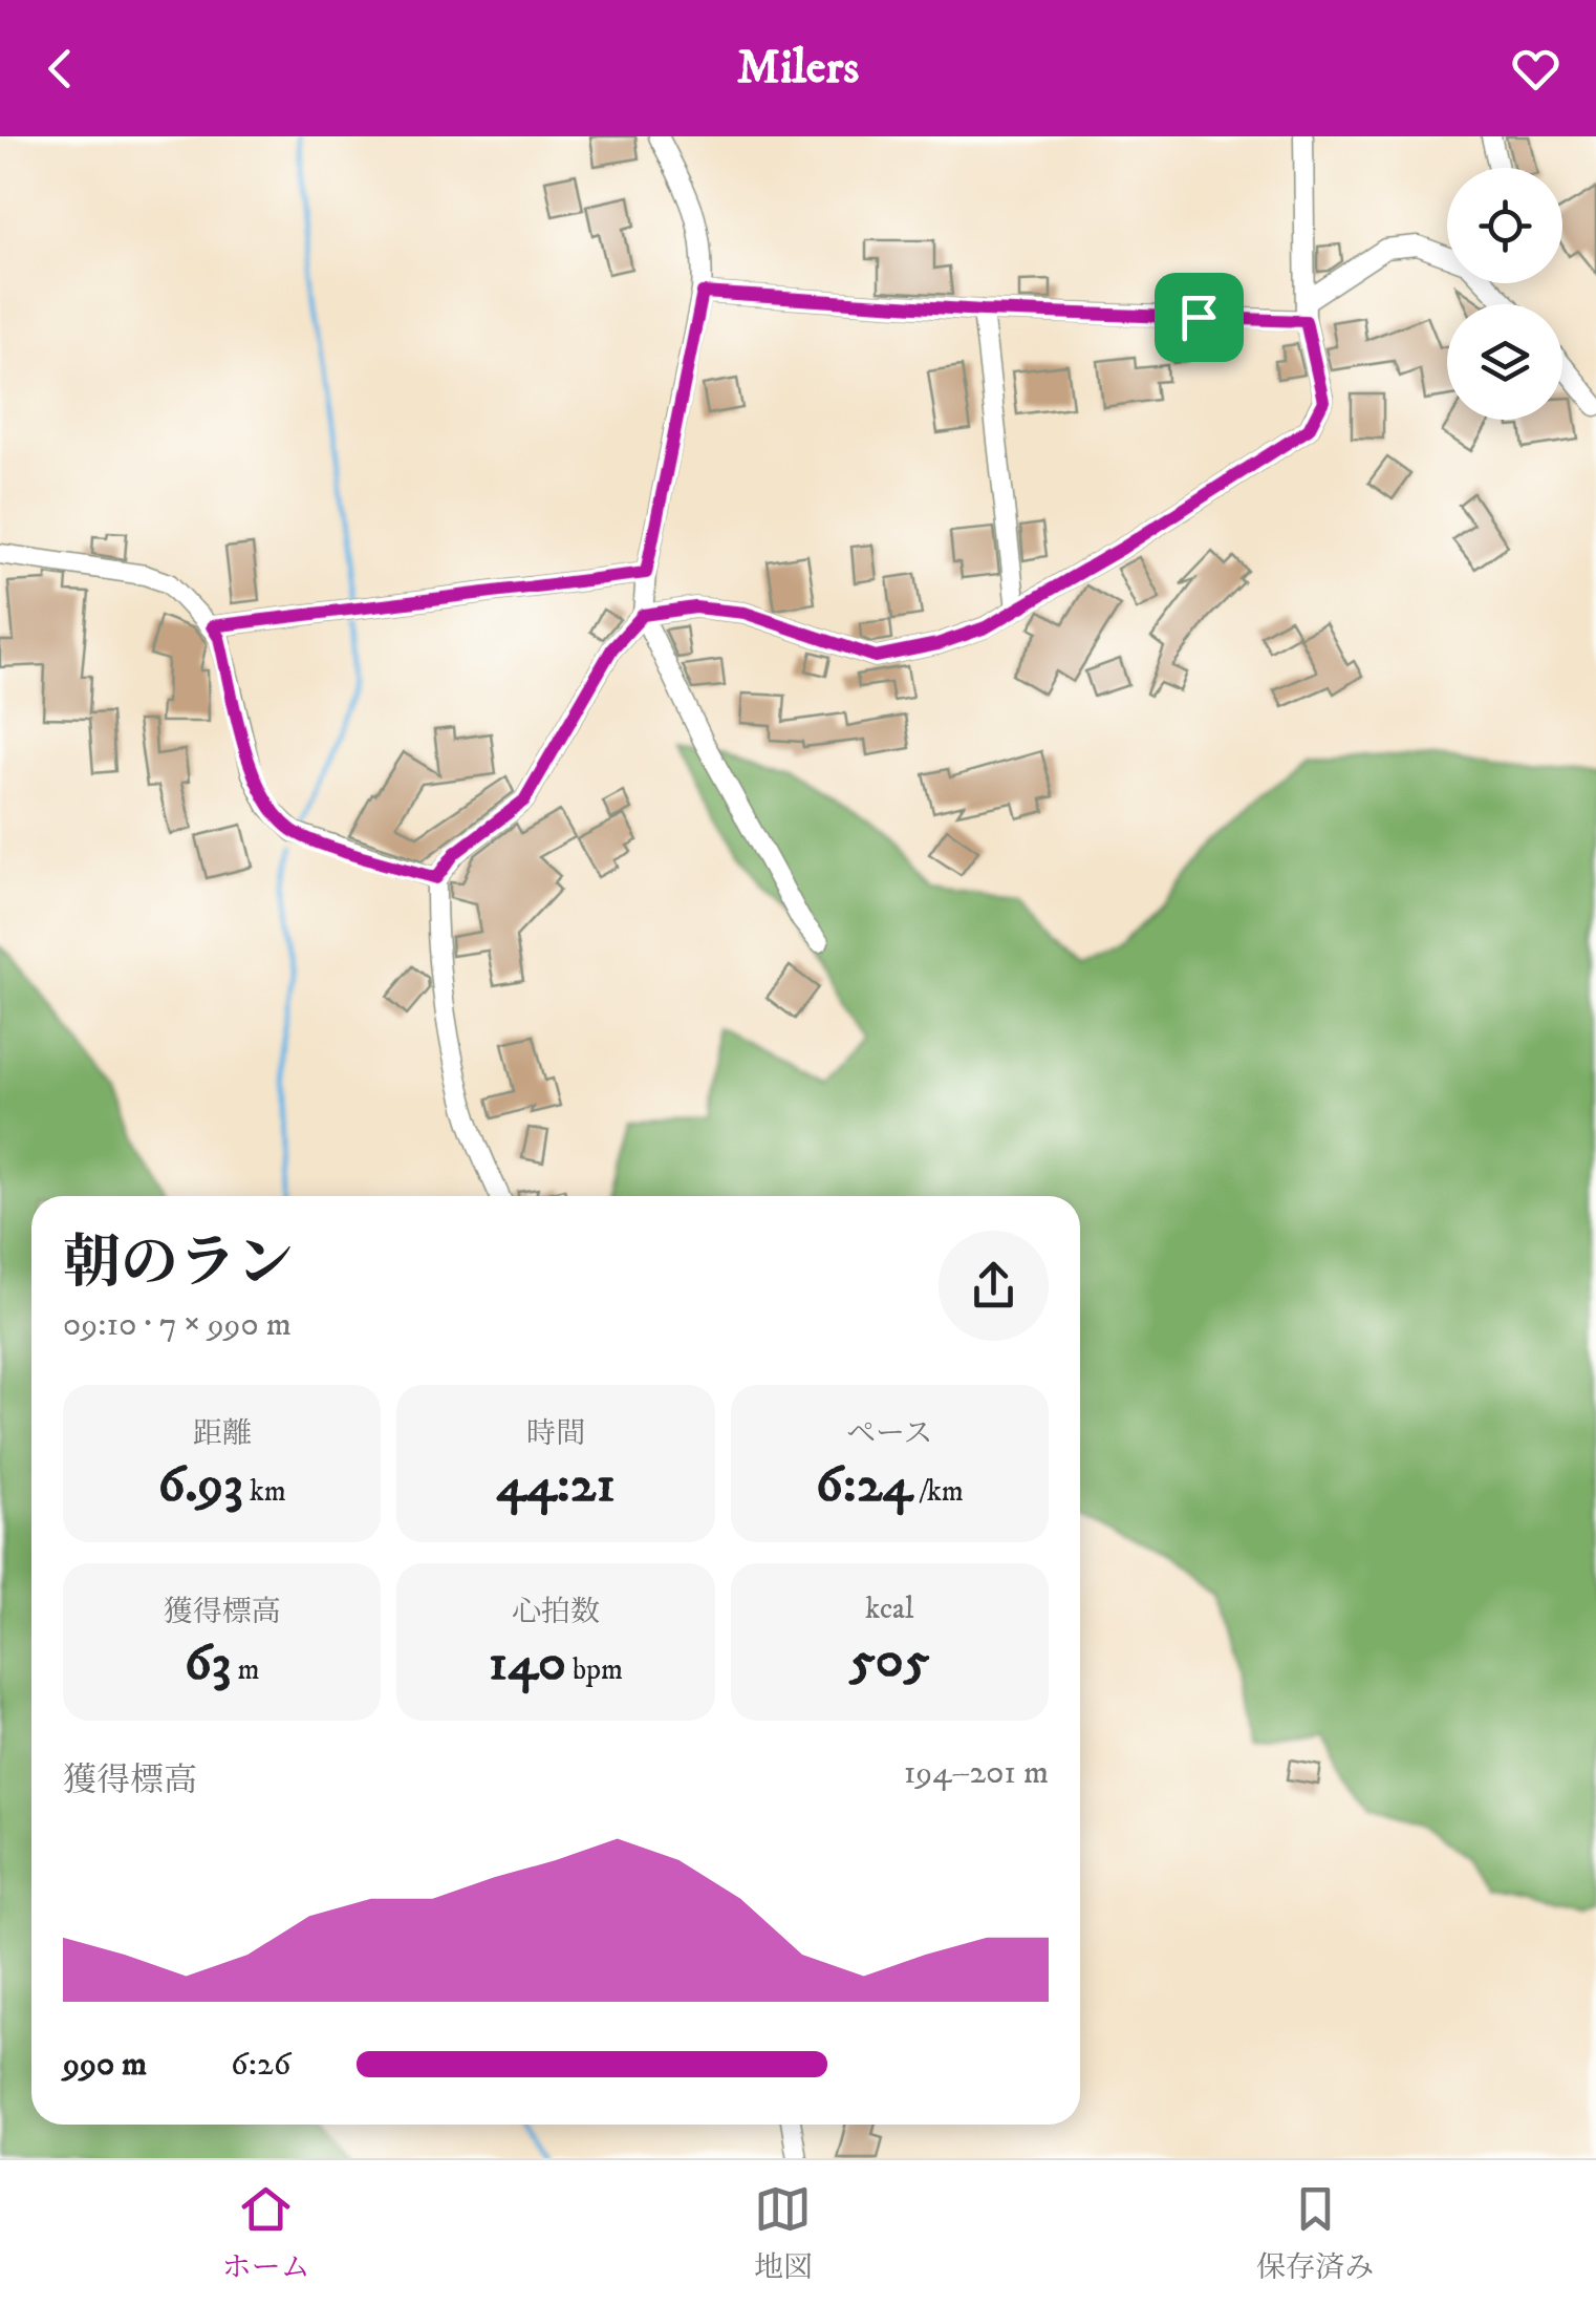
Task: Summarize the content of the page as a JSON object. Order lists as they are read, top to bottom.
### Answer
{
  "page": {
    "header": "Milers",
    "heading": ["朝のラン", "09:10 · 7 × 990 m"],
    "stats": [
      ["距離", "6.93 km"],
      ["時間", "44:21"],
      ["ペース", "6:24 /km"],
      ["獲得標高", "63 m"],
      ["心拍数", "140 bpm"],
      ["kcal", "505"]
    ],
    "chart": ["獲得標高", "194–201 m"],
    "list": [
      {
        "name": "990 m",
        "note": "6:26"
      }
    ],
    "tabs": ["ホーム", "地図", "保存済み"]
  }
}
